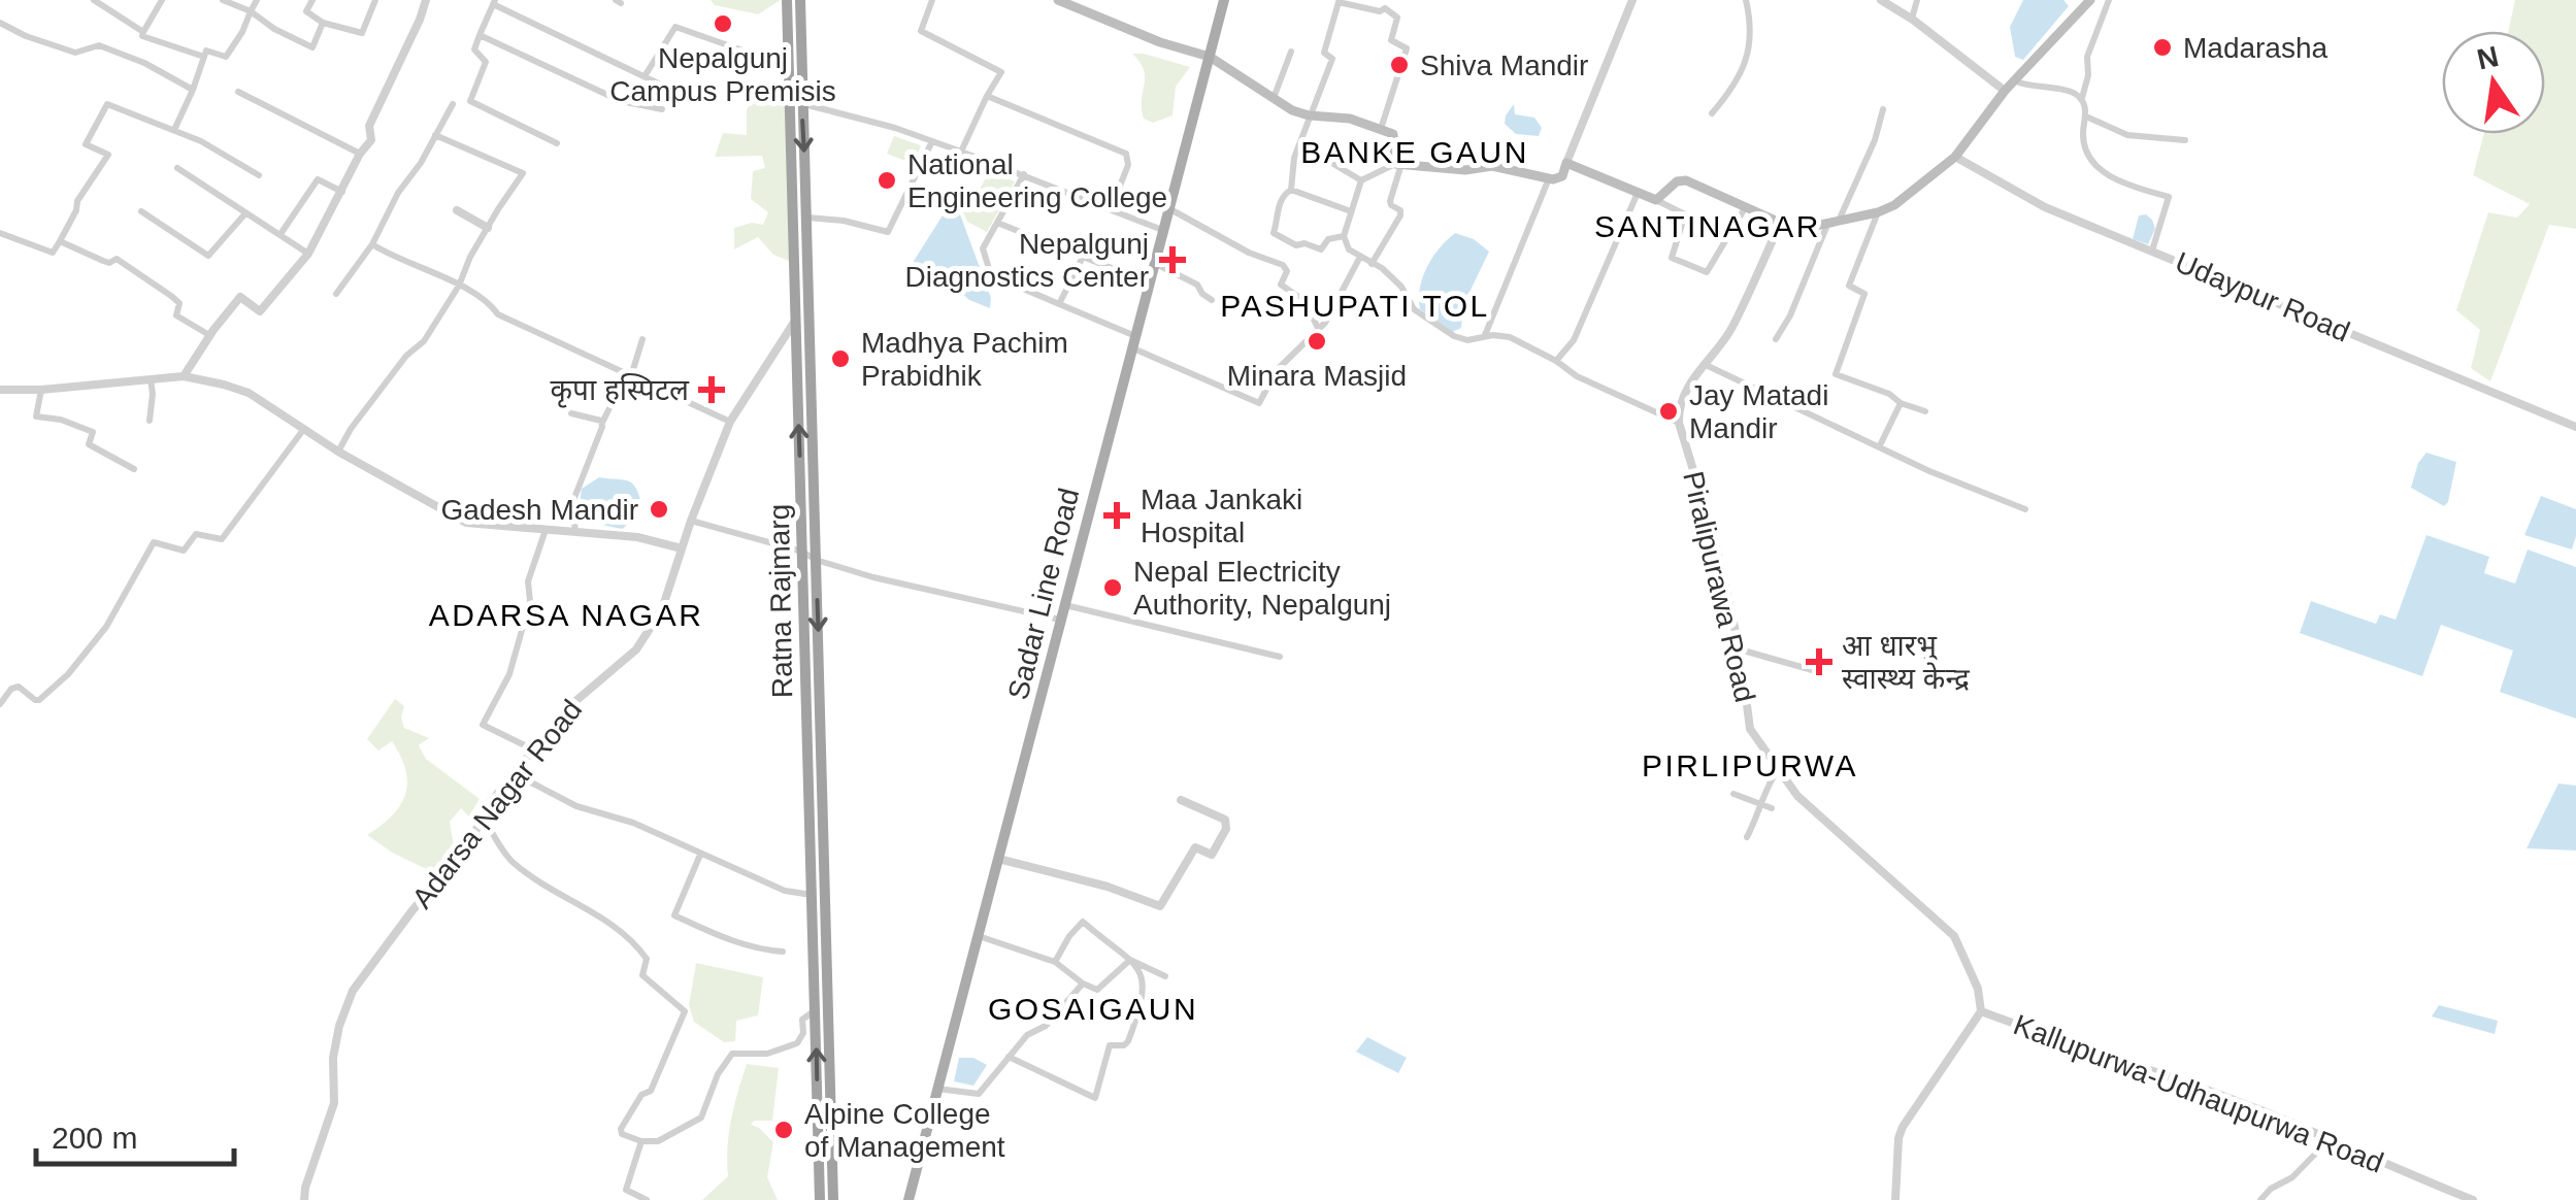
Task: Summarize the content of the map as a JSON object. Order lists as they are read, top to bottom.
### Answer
{
  "streets": {
    "highway": ["Ratna Rajmarg"],
    "main road": ["Sadar Line Road"],
    "street": [
      "Udaypur Road",
      "Piralipurawa Road",
      "Adarsa Nagar Road",
      "Kallupurwa-Udhaupurwa Road"
    ]
  },
  "crossings": [
    ["Piralipurawa Road", "Kallupurwa-Udhaupurwa Road"],
    ["Ratna Rajmarg", "Adarsa Nagar Road"]
  ],
  "districts": [
    "BANKE GAUN",
    "SANTINAGAR",
    "PASHUPATI TOL",
    "ADARSA NAGAR",
    "PIRLIPURWA",
    "GOSAIGAUN"
  ],
  "places": {
    "other": [
      "Nepalgunj Campus Premisis",
      "Madarasha",
      "Shiva Mandir",
      "National Engineering College",
      "Minara Masjid",
      "Madhya Pachim Prabidhik",
      "Jay Matadi Mandir",
      "Gadesh Mandir",
      "Nepal Electricity Authority, Nepalgunj",
      "Alpine College of Management"
    ],
    "health": [
      "Nepalgunj Diagnostics Center",
      "कृपा हस्पिटल",
      "Maa Jankaki Hospital",
      "आ धारभु स्वास्थ्य केन्द्र"
    ]
  },
  "scale_bar": "200 m",
  "north": "top"
}
